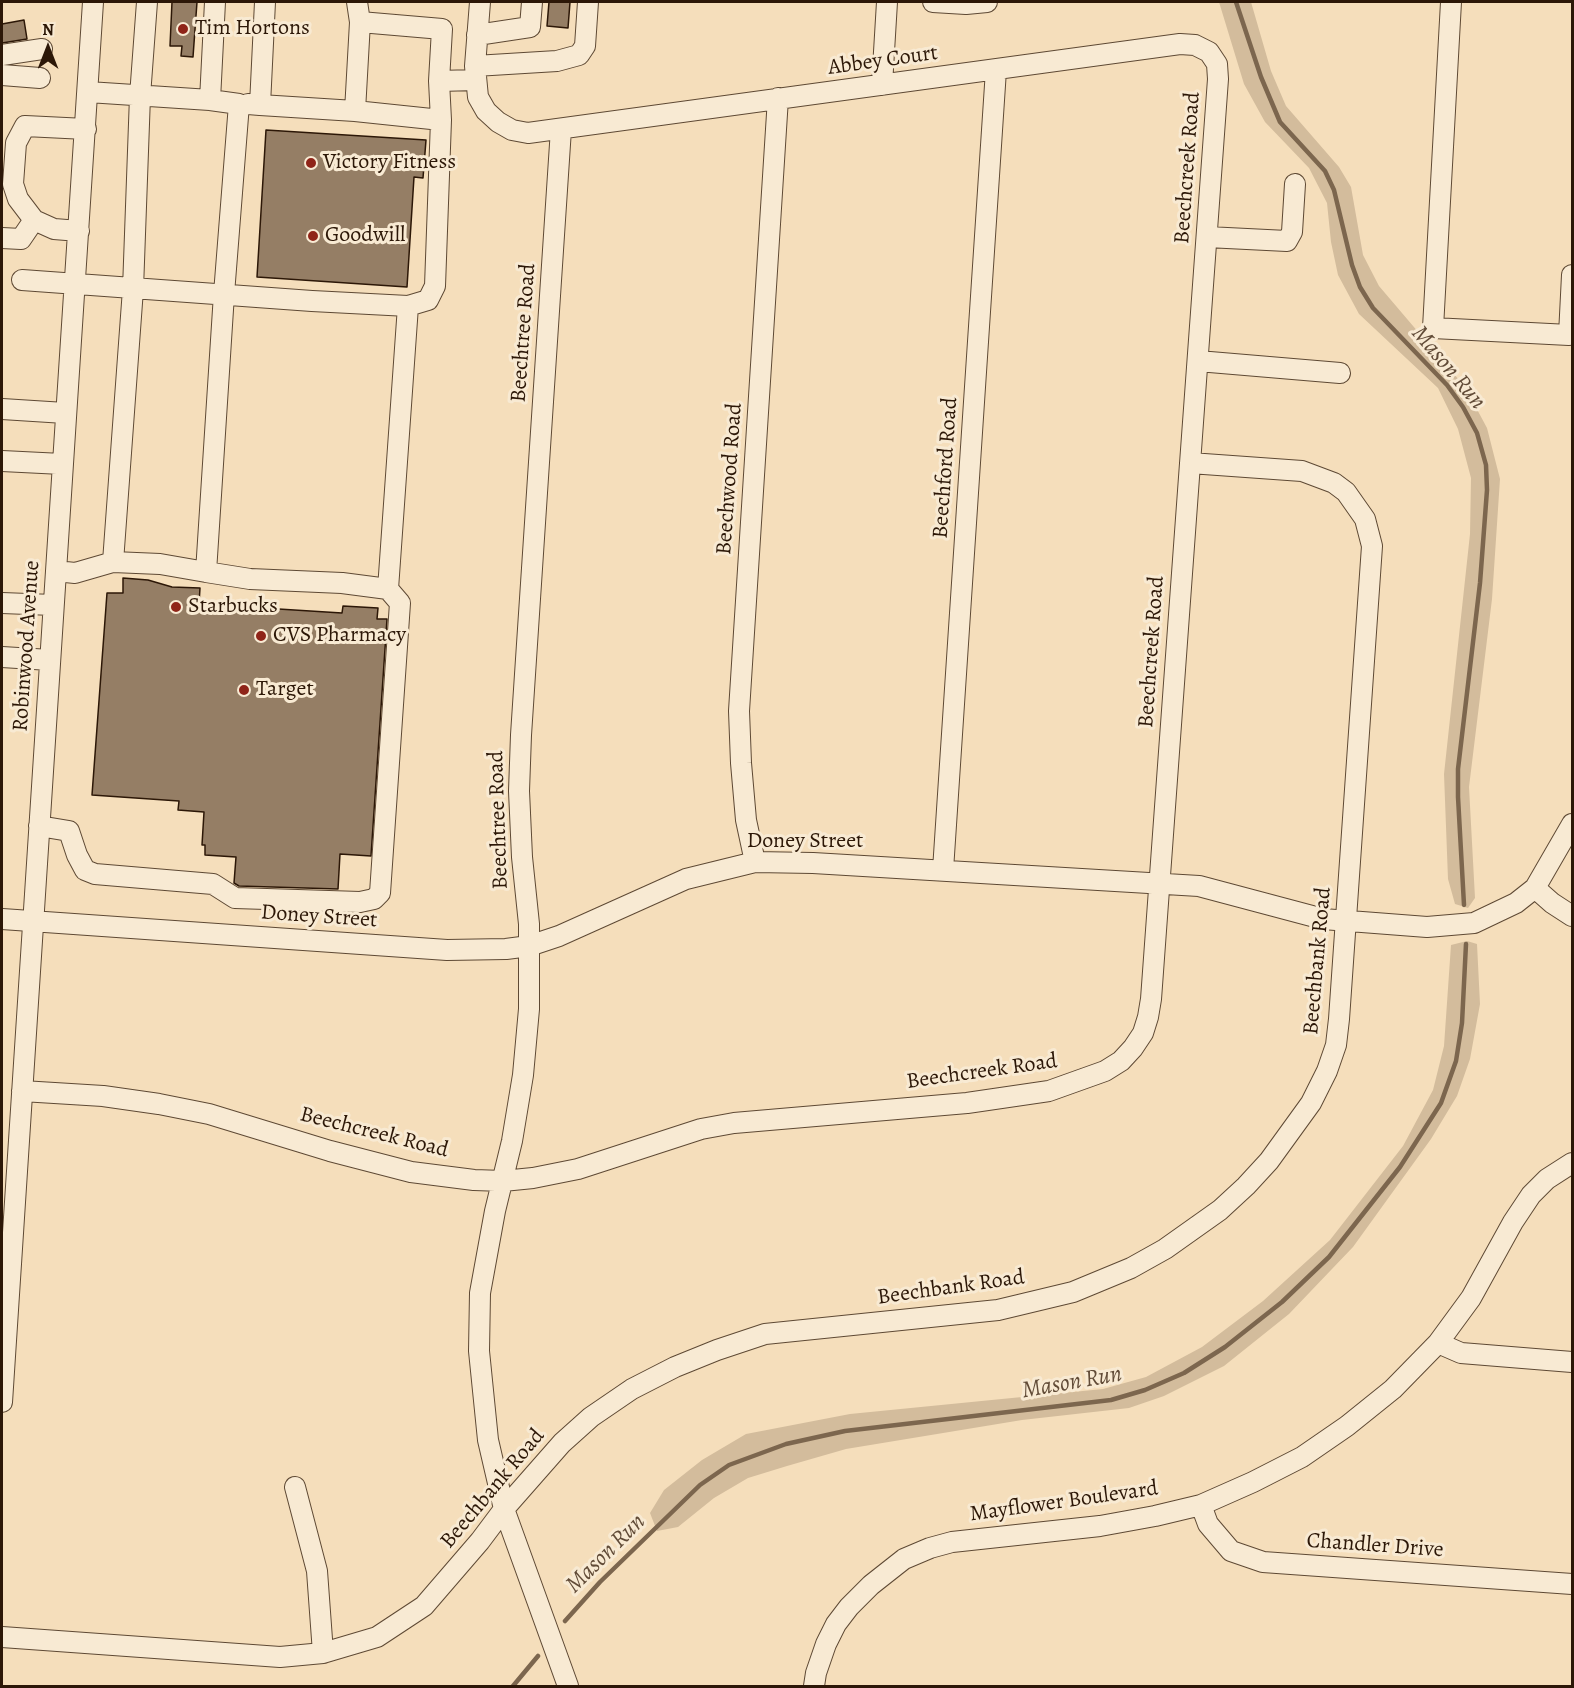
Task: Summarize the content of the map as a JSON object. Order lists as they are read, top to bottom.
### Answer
{
  "streets": {
    "street": [
      "Abbey Court",
      "Beechcreek Road",
      "Beechtree Road",
      "Beechford Road",
      "Beechwood Road",
      "Robinwood Avenue",
      "Doney Street",
      "Beechbank Road",
      "Mayflower Boulevard",
      "Chandler Drive"
    ]
  },
  "crossings": [
    ["Abbey Court", "Beechcreek Road"],
    ["Abbey Court", "Beechtree Road"],
    ["Abbey Court", "Beechford Road"],
    ["Abbey Court", "Beechwood Road"],
    ["Beechcreek Road", "Beechtree Road"],
    ["Beechcreek Road", "Robinwood Avenue"],
    ["Beechcreek Road", "Doney Street"],
    ["Beechcreek Road", "Beechbank Road"],
    ["Beechtree Road", "Doney Street"],
    ["Beechtree Road", "Beechbank Road"],
    ["Beechford Road", "Doney Street"],
    ["Beechwood Road", "Doney Street"],
    ["Robinwood Avenue", "Doney Street"],
    ["Doney Street", "Beechbank Road"],
    ["Mayflower Boulevard", "Chandler Drive"]
  ],
  "water": ["Mason Run"],
  "places": [
    "Tim Hortons",
    "Victory Fitness",
    "Goodwill",
    "Starbucks",
    "CVS Pharmacy",
    "Target"
  ],
  "north": "top"
}
